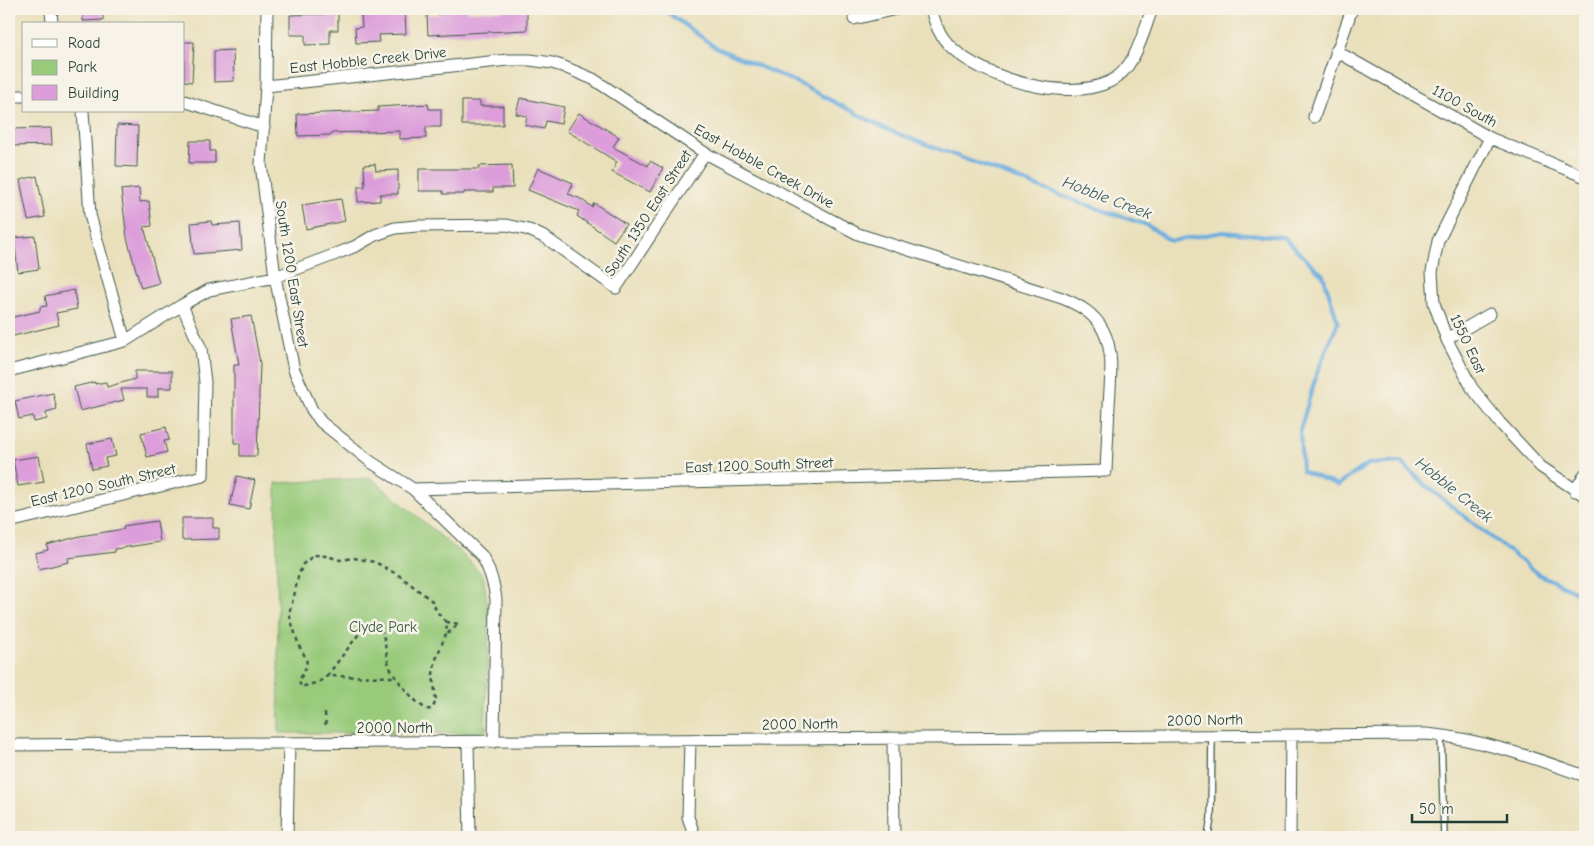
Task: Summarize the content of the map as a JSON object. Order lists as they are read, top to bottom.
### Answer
{
  "streets": {
    "street": [
      "East Hobble Creek Drive",
      "1100 South",
      "South 1350 East Street",
      "South 1200 East Street",
      "1550 East",
      "East 1200 South Street",
      "2000 North"
    ]
  },
  "crossings": [
    ["East Hobble Creek Drive", "South 1350 East Street"],
    ["East Hobble Creek Drive", "South 1200 East Street"],
    ["East Hobble Creek Drive", "East 1200 South Street"],
    ["1100 South", "1550 East"],
    ["South 1350 East Street", "South 1200 East Street"],
    ["South 1200 East Street", "East 1200 South Street"],
    ["South 1200 East Street", "2000 North"]
  ],
  "water": ["Hobble Creek"],
  "parks": ["Clyde Park"],
  "legend": ["Road", "Park", "Building"],
  "scale_bar": "50 m"
}
